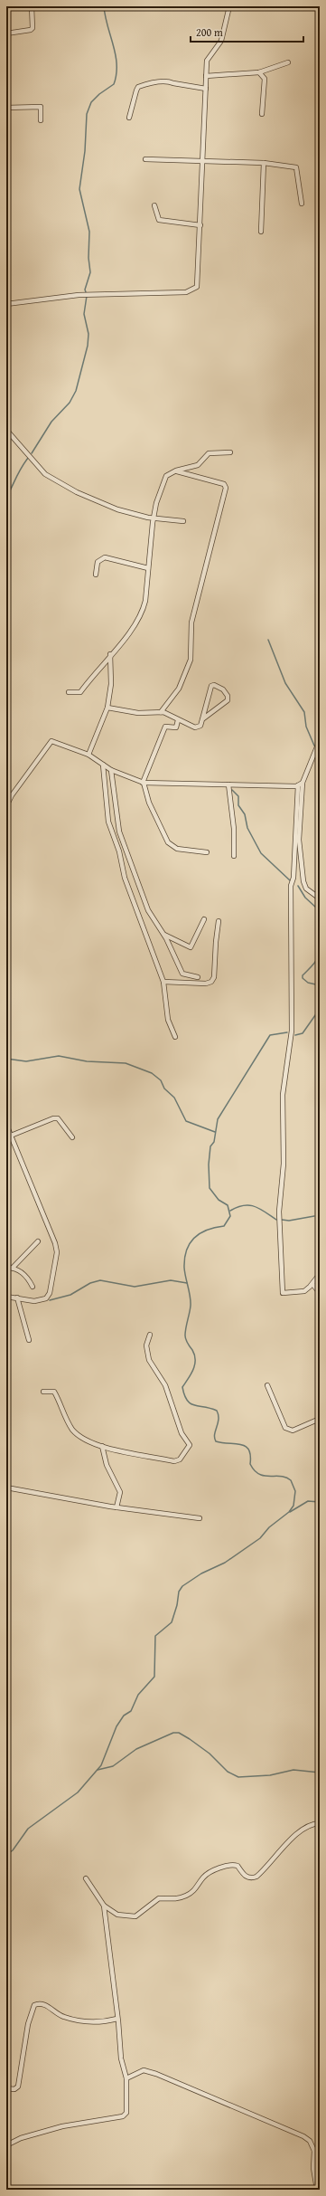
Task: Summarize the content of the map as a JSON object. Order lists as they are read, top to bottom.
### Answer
{
  "scale_bar": "200 m"
}
